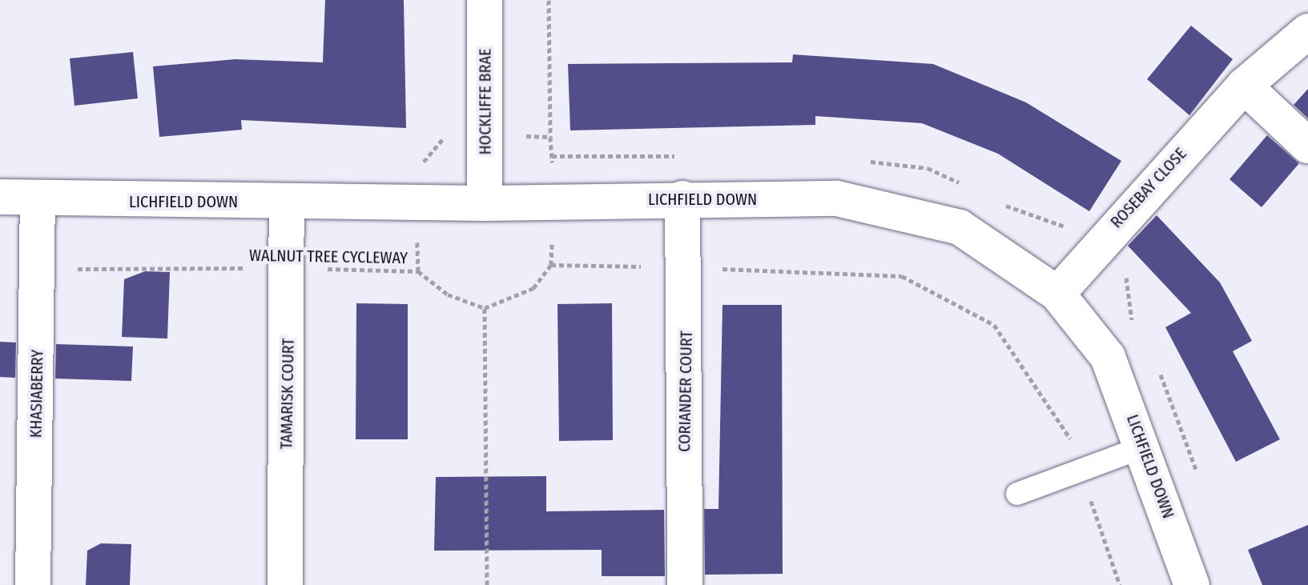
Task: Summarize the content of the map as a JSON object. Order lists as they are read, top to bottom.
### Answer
{
  "streets": {
    "street": [
      "HOCKLIFFE BRAE",
      "ROSEBAY CLOSE",
      "LICHFIELD DOWN",
      "CORIANDER COURT",
      "KHASIABERRY",
      "TAMARISK COURT"
    ],
    "path": ["WALNUT TREE CYCLEWAY"]
  },
  "crossings": [
    ["HOCKLIFFE BRAE", "LICHFIELD DOWN"],
    ["HOCKLIFFE BRAE", "WALNUT TREE CYCLEWAY"],
    ["ROSEBAY CLOSE", "LICHFIELD DOWN"],
    ["LICHFIELD DOWN", "WALNUT TREE CYCLEWAY"],
    ["LICHFIELD DOWN", "CORIANDER COURT"],
    ["LICHFIELD DOWN", "KHASIABERRY"],
    ["LICHFIELD DOWN", "TAMARISK COURT"],
    ["WALNUT TREE CYCLEWAY", "KHASIABERRY"],
    ["WALNUT TREE CYCLEWAY", "TAMARISK COURT"]
  ]
}
